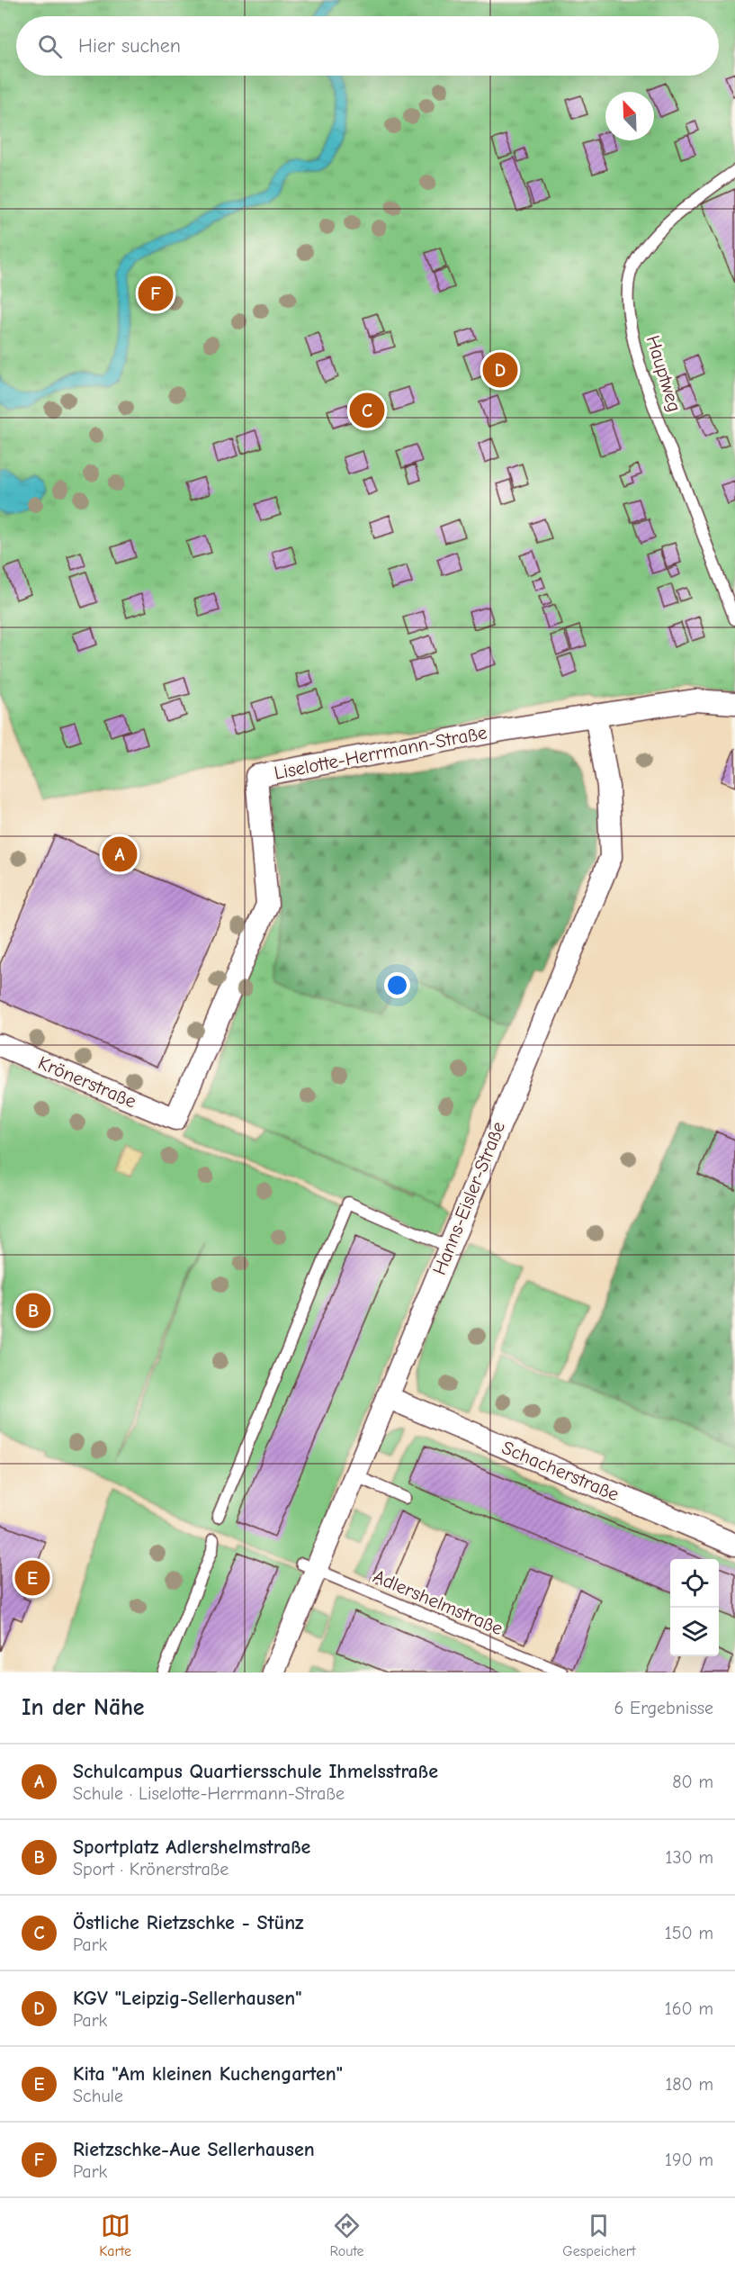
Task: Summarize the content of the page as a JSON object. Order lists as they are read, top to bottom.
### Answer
{
  "streets": {
    "street": [
      "Liselotte-Herrmann-Straße",
      "Krönerstraße",
      "Hanns-Eisler-Straße",
      "Schacherstraße"
    ],
    "lane": ["Hauptweg", "Adlershelmstraße"]
  },
  "crossings": [
    ["Liselotte-Herrmann-Straße", "Krönerstraße"],
    ["Liselotte-Herrmann-Straße", "Hanns-Eisler-Straße"],
    ["Hanns-Eisler-Straße", "Schacherstraße"],
    ["Hanns-Eisler-Straße", "Adlershelmstraße"]
  ],
  "north": "top left",
  "page": {
    "search": "Hier suchen",
    "pins": [
      "F",
      "D",
      "C",
      "A",
      "B",
      "E"
    ],
    "heading": ["In der Nähe", "6 Ergebnisse"],
    "list": [
      {
        "mark": "A",
        "name": "Schulcampus Quartiersschule Ihmelsstraße",
        "note": "Schule · Liselotte-Herrmann-Straße",
        "value": "80 m"
      },
      {
        "mark": "B",
        "name": "Sportplatz Adlershelmstraße",
        "note": "Sport · Krönerstraße",
        "value": "130 m"
      },
      {
        "mark": "C",
        "name": "Östliche Rietzschke - Stünz",
        "note": "Park",
        "value": "150 m"
      },
      {
        "mark": "D",
        "name": "KGV \"Leipzig-Sellerhausen\"",
        "note": "Park",
        "value": "160 m"
      },
      {
        "mark": "E",
        "name": "Kita \"Am kleinen Kuchengarten\"",
        "note": "Schule",
        "value": "180 m"
      },
      {
        "mark": "F",
        "name": "Rietzschke-Aue Sellerhausen",
        "note": "Park",
        "value": "190 m"
      }
    ],
    "nav": ["Karte", "Route", "Gespeichert"]
  }
}
